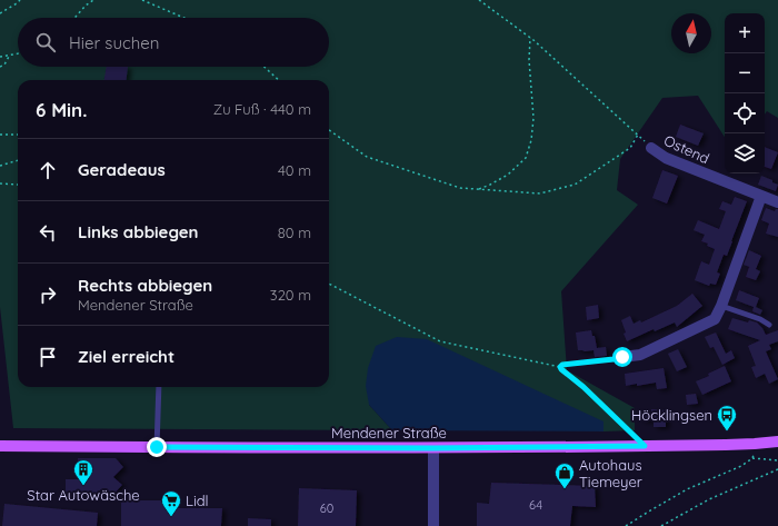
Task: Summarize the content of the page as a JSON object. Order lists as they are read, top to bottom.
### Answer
{
  "streets": {
    "main road": ["Mendener Straße"],
    "street": ["Ostend"]
  },
  "places": {
    "bus stop": ["Höcklingsen"],
    "building": ["Star Autowäsche"],
    "shop": ["Autohaus Tiemeyer"],
    "supermarket": ["Lidl"]
  },
  "house_numbers": ["64", "60"],
  "north": "top",
  "page": {
    "map_buttons": ["+", "−"],
    "search": "Hier suchen",
    "heading": ["6 Min.", "Zu Fuß · 440 m"],
    "list": [
      ["Geradeaus", "40 m"],
      ["Links abbiegen", "80 m"],
      ["Rechts abbiegen", "Mendener Straße", "320 m"],
      "Ziel erreicht"
    ]
  }
}
